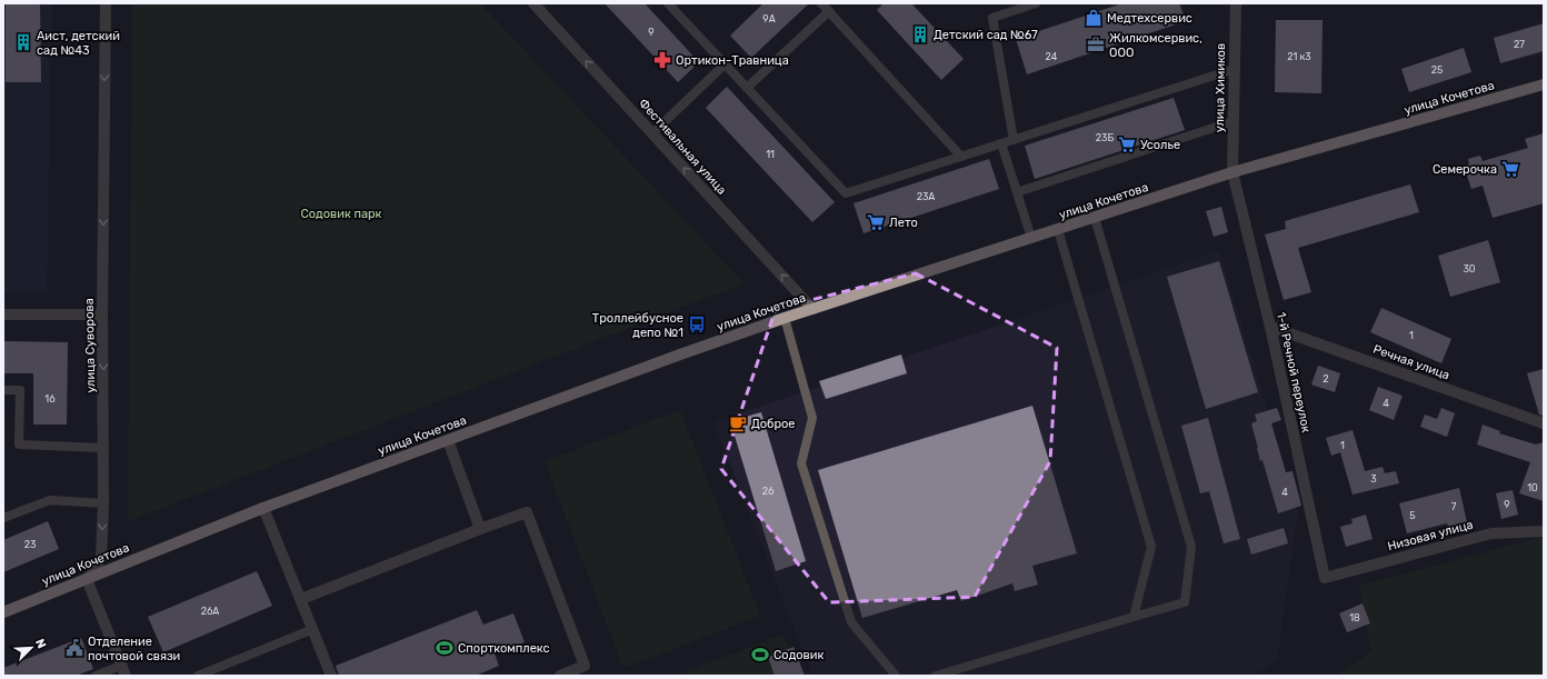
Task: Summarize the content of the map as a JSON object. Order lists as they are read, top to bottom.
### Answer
{
  "streets": {
    "main road": ["улица Кочетова"],
    "street": [
      "улица Химиков",
      "Фестивальная улица",
      "улица Суворова",
      "Речная улица",
      "1-й Речной переулок",
      "Низовая улица"
    ]
  },
  "crossings": [
    ["улица Химиков", "улица Кочетова"],
    ["улица Химиков", "1-й Речной переулок"],
    ["улица Кочетова", "Фестивальная улица"],
    ["улица Кочетова", "1-й Речной переулок"],
    ["Речная улица", "1-й Речной переулок"],
    ["1-й Речной переулок", "Низовая улица"]
  ],
  "one_way": ["Фестивальная улица", "улица Суворова"],
  "parks": ["Содовик парк"],
  "places": {
    "shop": ["Медтехсервис"],
    "building": ["Детский сад №67", "Аист, детский сад №43"],
    "office": ["Жилкомсервис, ООО"],
    "pharmacy": ["Ортикон-Травница"],
    "supermarket": ["Усолье", "Семерочка", "Лето"],
    "bus stop": ["Троллейбусное депо №1"],
    "cafe": ["Доброе"],
    "public building": ["Отделение почтовой связи"],
    "sports": ["Спорткомплекс", "Содовик"]
  },
  "house_numbers": [
    "9А",
    "9",
    "27",
    "24",
    "21 к3",
    "25",
    "23Б",
    "11",
    "23А",
    "30",
    "1",
    "2",
    "16",
    "4",
    "1",
    "3",
    "10",
    "26",
    "4",
    "9",
    "7",
    "5",
    "23",
    "26А",
    "18"
  ],
  "north": "top right"
}
